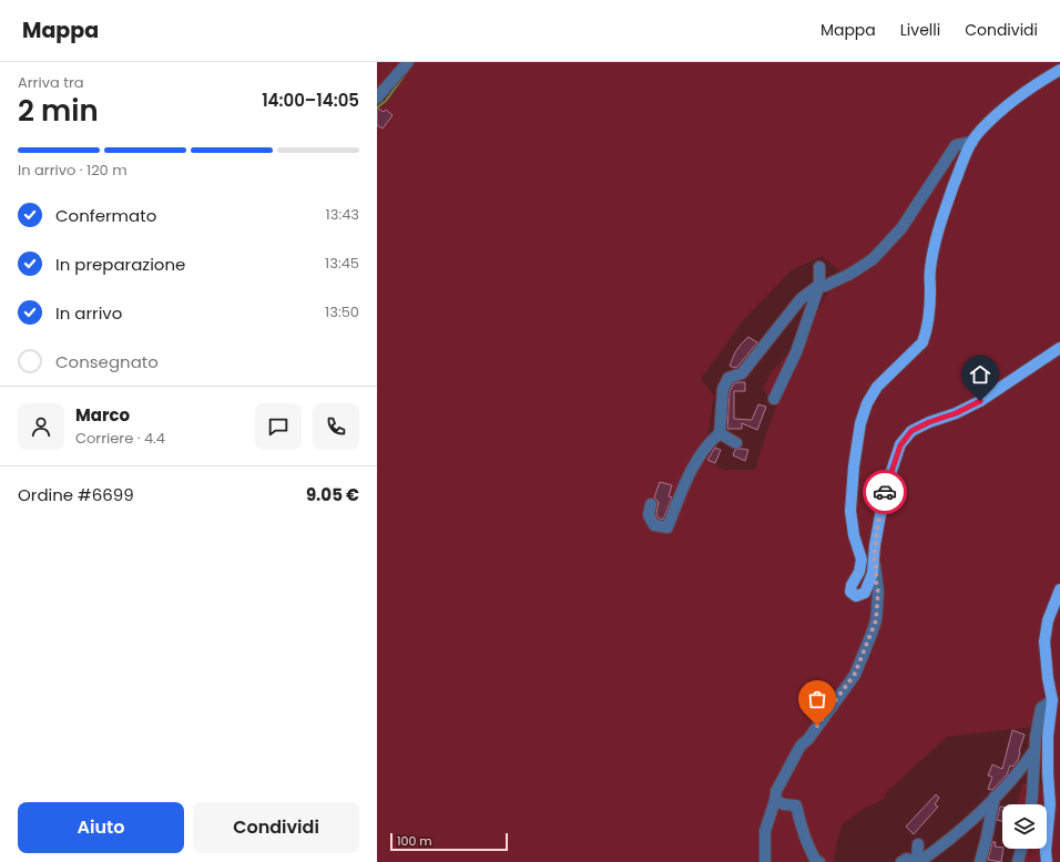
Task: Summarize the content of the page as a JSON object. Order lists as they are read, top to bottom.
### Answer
{
  "scale_bar": "100 m",
  "page": {
    "header": "Mappa",
    "nav": ["Mappa", "Livelli", "Condividi"],
    "heading": ["2 min", "Arriva tra", "14:00–14:05"],
    "panel": [
      "Marco",
      "Corriere · 4.4",
      "Ordine #6699",
      "9.05 €"
    ],
    "bar": "In arrivo · 120 m",
    "list": [
      ["Confermato", "13:43"],
      ["In preparazione", "13:45"],
      ["In arrivo", "13:50"],
      "Consegnato"
    ],
    "buttons": ["Aiuto", "Condividi"],
    "scale": "100 m"
  }
}
